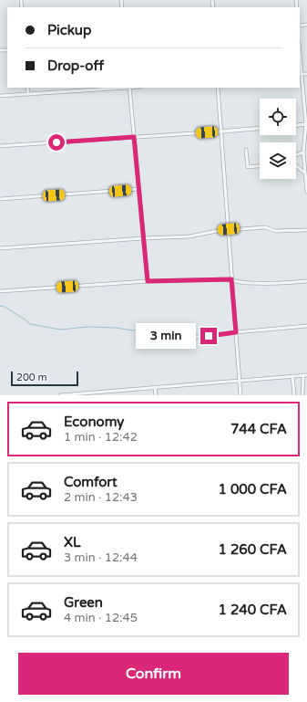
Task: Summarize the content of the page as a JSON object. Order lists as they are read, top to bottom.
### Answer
{
  "scale_bar": "200 m",
  "page": {
    "banner": ["Pickup", "Drop-off"],
    "bubble": "3 min",
    "scale": "200 m",
    "list": [
      {
        "name": "Economy",
        "note": "1 min · 12:42",
        "value": "744 CFA"
      },
      {
        "name": "Comfort",
        "note": "2 min · 12:43",
        "value": "1 000 CFA"
      },
      {
        "name": "XL",
        "note": "3 min · 12:44",
        "value": "1 260 CFA"
      },
      {
        "name": "Green",
        "note": "4 min · 12:45",
        "value": "1 240 CFA"
      }
    ],
    "buttons": "Confirm"
  }
}
